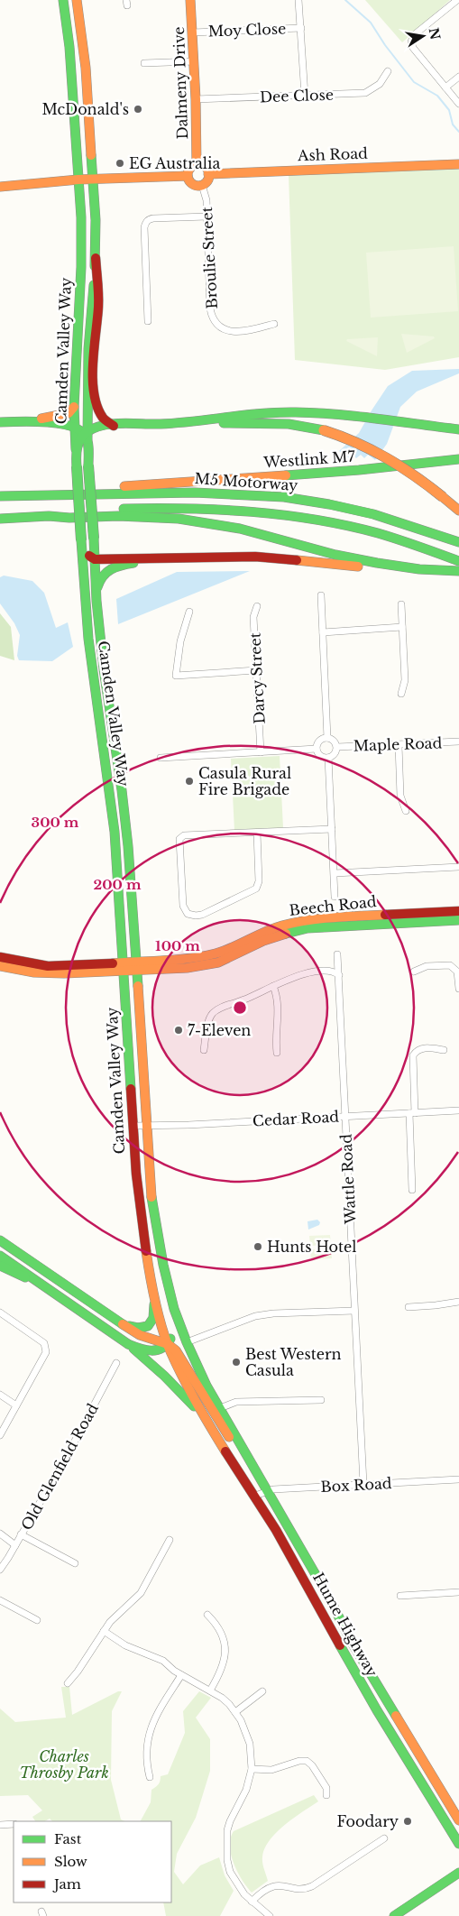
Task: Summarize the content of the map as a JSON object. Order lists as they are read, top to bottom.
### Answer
{
  "streets": {
    "main road": [
      "Dalmeny Drive",
      "Ash Road",
      "Camden Valley Way",
      "Westlink M7",
      "M5 Motorway",
      "Beech Road",
      "Hume Highway"
    ],
    "street": [
      "Moy Close",
      "Dee Close",
      "Broulie Street",
      "Darcy Street",
      "Maple Road",
      "Cedar Road",
      "Wattle Road",
      "Old Glenfield Road",
      "Box Road"
    ]
  },
  "crossings": [
    ["Moy Close", "Dalmeny Drive"],
    ["Dalmeny Drive", "Dee Close"],
    ["Dalmeny Drive", "Ash Road"],
    ["Dalmeny Drive", "Broulie Street"],
    ["Ash Road", "Broulie Street"],
    ["Camden Valley Way", "Beech Road"],
    ["Camden Valley Way", "Cedar Road"],
    ["Camden Valley Way", "Hume Highway"],
    ["Westlink M7", "M5 Motorway"],
    ["Cedar Road", "Wattle Road"],
    ["Wattle Road", "Box Road"],
    ["Box Road", "Hume Highway"]
  ],
  "parks": ["Charles Throsby Park"],
  "places": [
    "McDonald's",
    "EG Australia",
    "Casula Rural Fire Brigade",
    "7-Eleven",
    "Hunts Hotel",
    "Best Western Casula",
    "Foodary"
  ],
  "legend": ["Fast", "Slow", "Jam"],
  "north": "right",
  "rings": ["300 m", "200 m", "100 m"]
}
